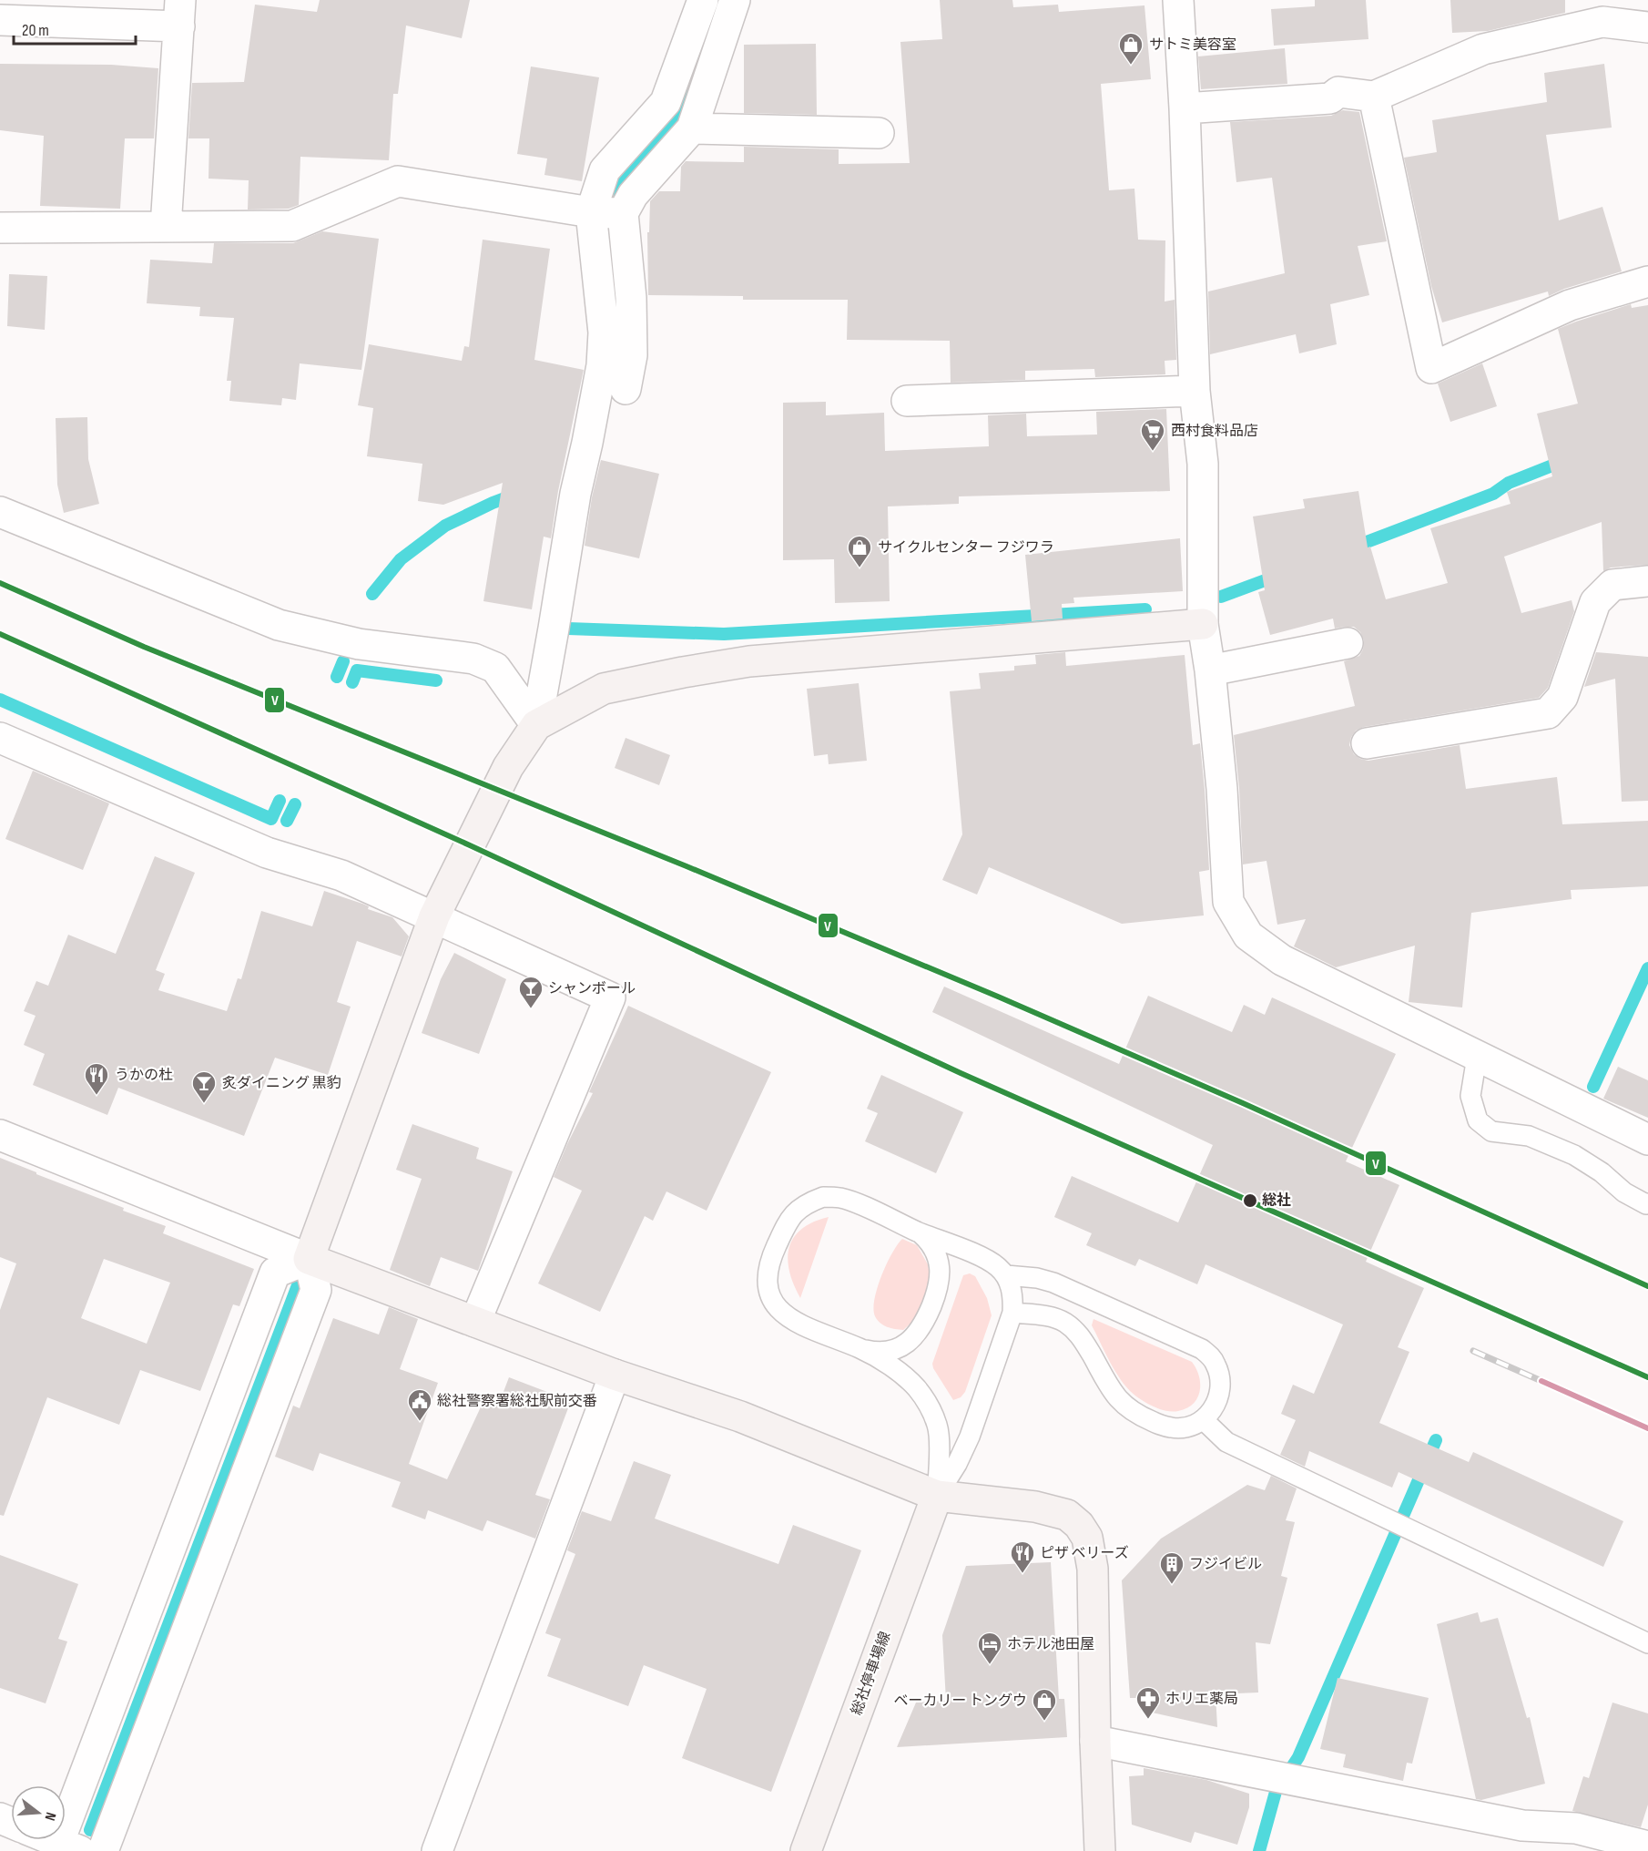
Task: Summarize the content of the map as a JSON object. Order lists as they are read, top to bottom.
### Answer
{
  "streets": {
    "street": ["総社停車場線"]
  },
  "places": {
    "shop": ["サトミ美容室", "サイクルセンター フジワラ", "ベーカリー トングウ"],
    "supermarket": ["西村食料品店"],
    "bar": ["シャンボール", "炙ダイニング 黒豹"],
    "restaurant": ["うかの杜", "ピザ ベリーズ"],
    "other": ["総社"],
    "public building": ["総社警察署総社駅前交番"],
    "building": ["フジイビル"],
    "hotel": ["ホテル池田屋"],
    "pharmacy": ["ホリエ薬局"]
  },
  "lines": ["transit line V"],
  "scale_bar": "20 m",
  "north": "right"
}
